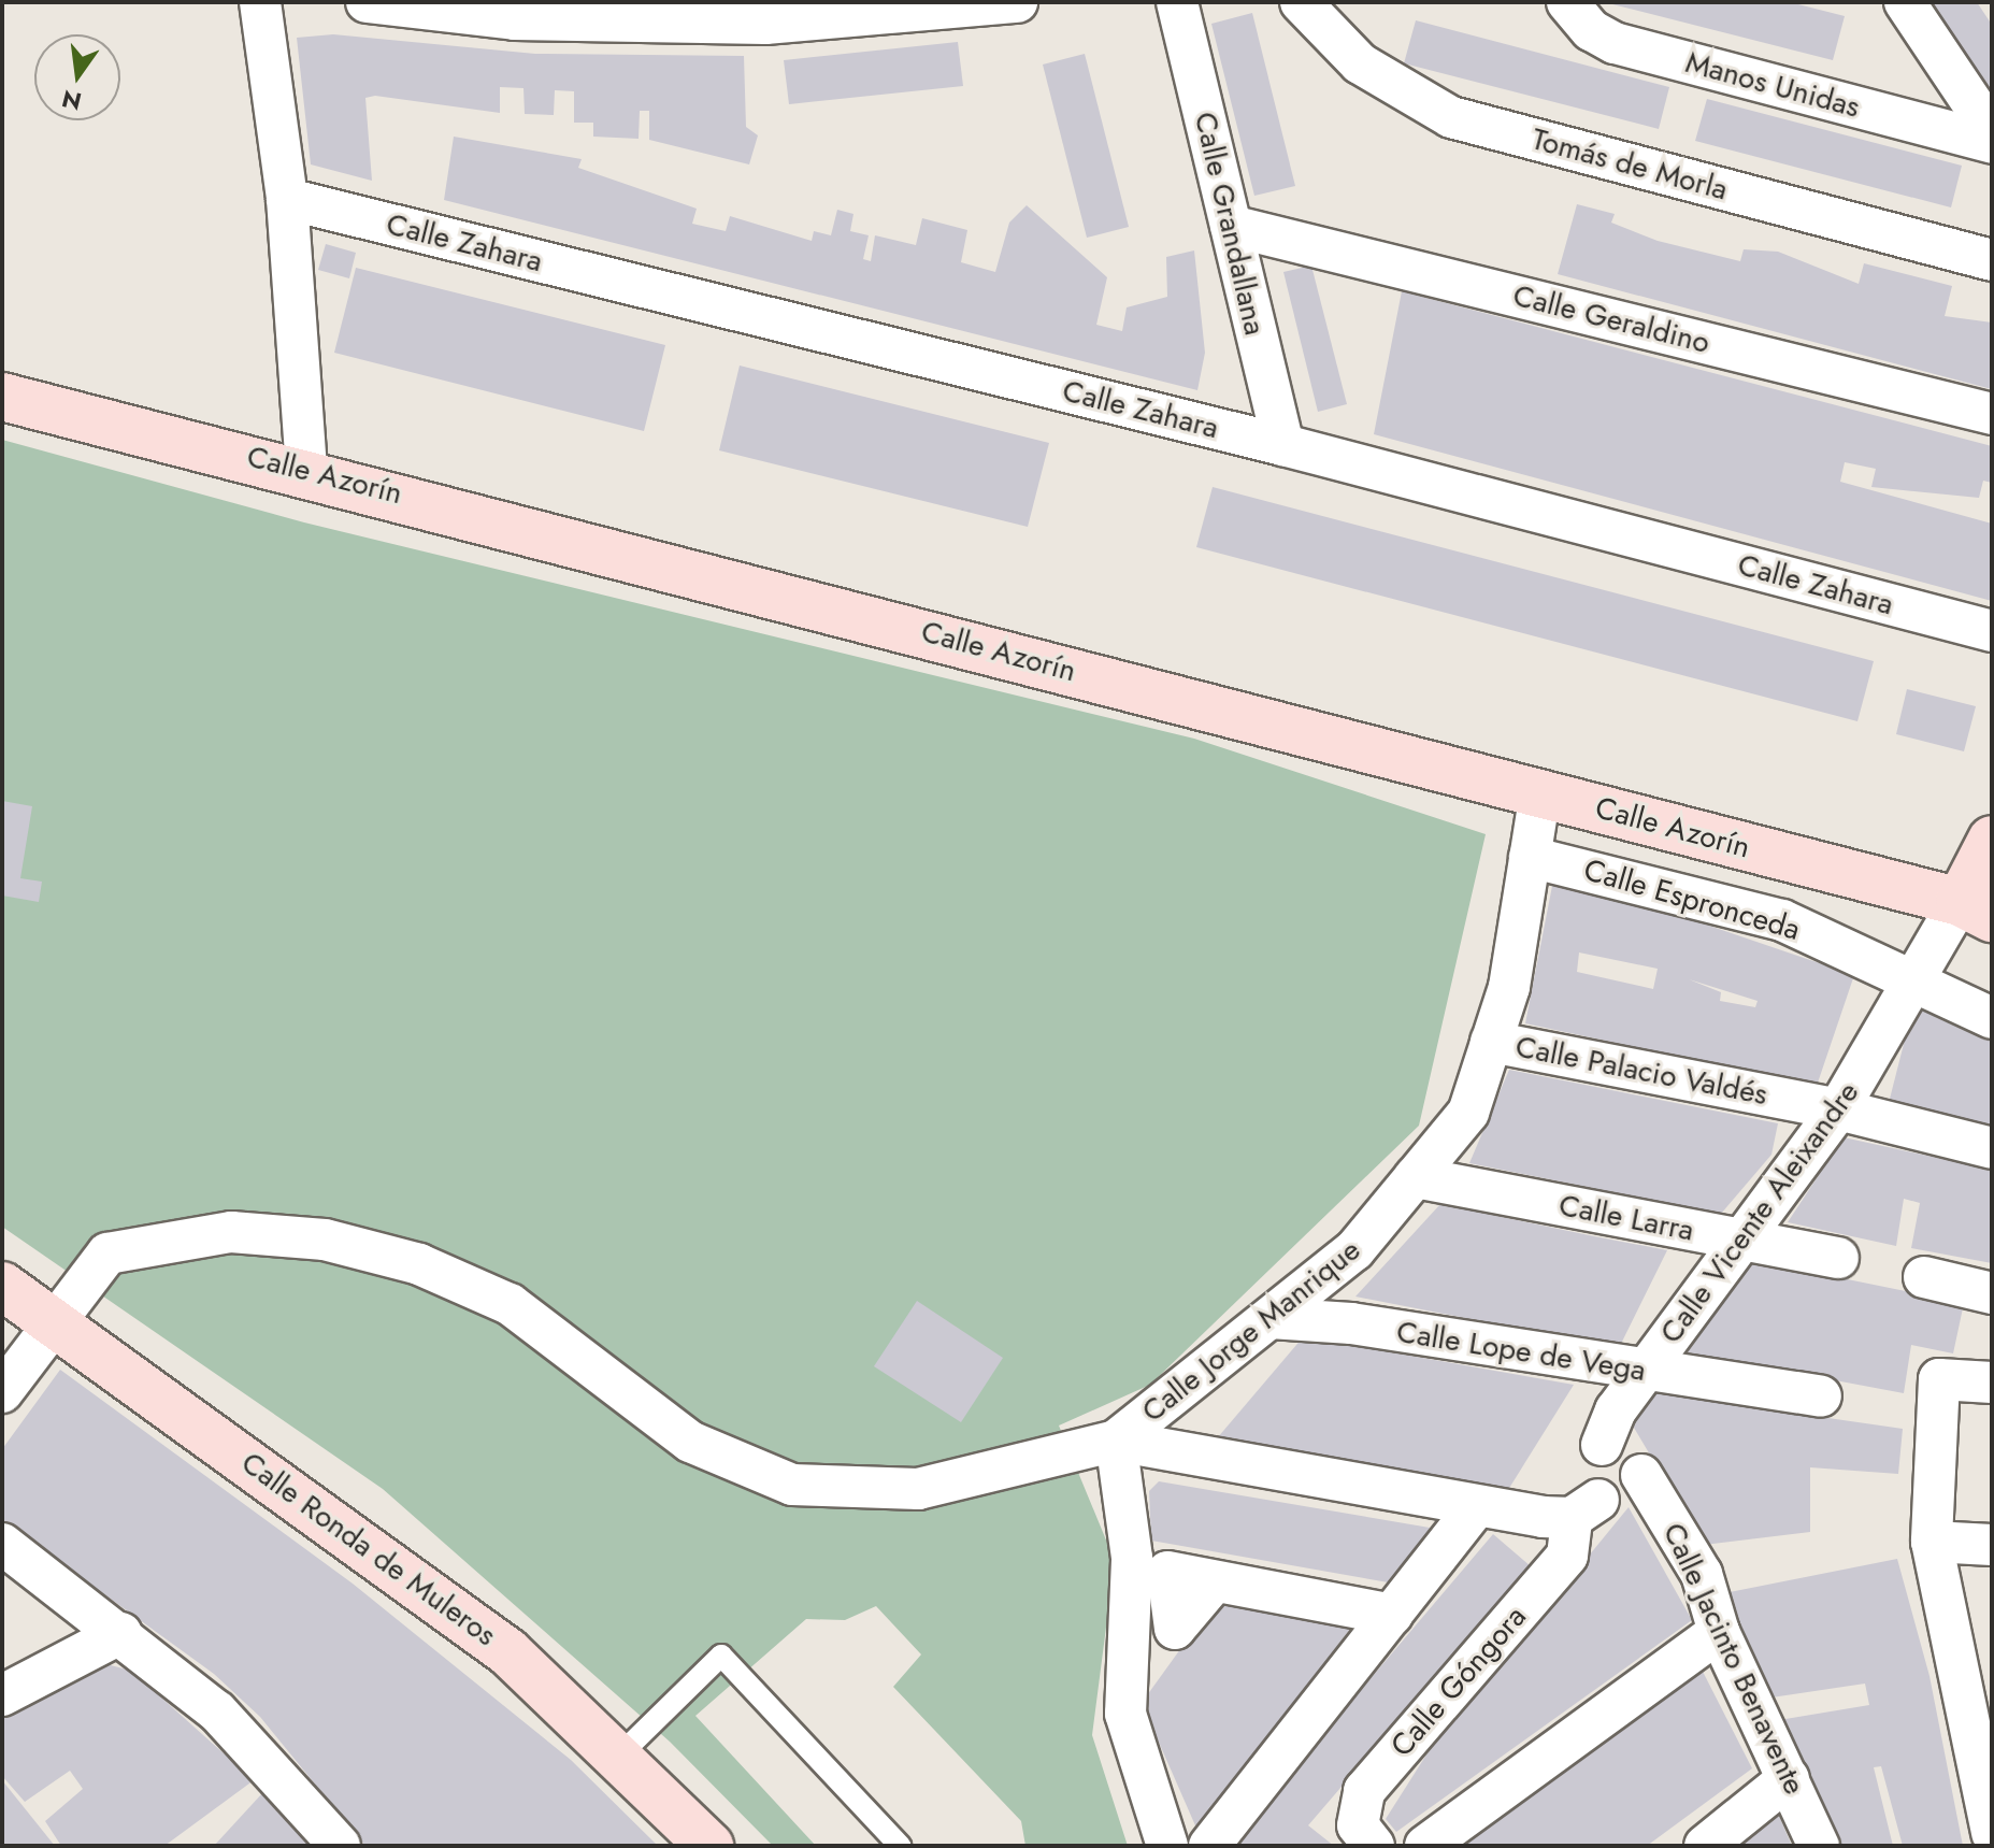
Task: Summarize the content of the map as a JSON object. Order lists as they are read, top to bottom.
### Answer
{
  "streets": {
    "street": [
      "Manos Unidas",
      "Tomás de Morla",
      "Calle Grandallana",
      "Calle Zahara",
      "Calle Geraldino",
      "Calle Azorín",
      "Calle Espronceda",
      "Calle Palacio Valdés",
      "Calle Vicente Aleixandre",
      "Calle Larra",
      "Calle Jorge Manrique",
      "Calle Lope de Vega",
      "Calle Ronda de Muleros",
      "Calle Jacinto Benavente",
      "Calle Góngora"
    ]
  },
  "crossings": [
    ["Calle Grandallana", "Calle Zahara"],
    ["Calle Grandallana", "Calle Geraldino"],
    ["Calle Azorín", "Calle Vicente Aleixandre"],
    ["Calle Azorín", "Calle Jorge Manrique"],
    ["Calle Espronceda", "Calle Vicente Aleixandre"],
    ["Calle Espronceda", "Calle Jorge Manrique"],
    ["Calle Palacio Valdés", "Calle Vicente Aleixandre"],
    ["Calle Palacio Valdés", "Calle Jorge Manrique"],
    ["Calle Vicente Aleixandre", "Calle Larra"],
    ["Calle Vicente Aleixandre", "Calle Jorge Manrique"],
    ["Calle Vicente Aleixandre", "Calle Lope de Vega"],
    ["Calle Vicente Aleixandre", "Calle Jacinto Benavente"],
    ["Calle Vicente Aleixandre", "Calle Góngora"],
    ["Calle Larra", "Calle Jorge Manrique"],
    ["Calle Jorge Manrique", "Calle Lope de Vega"],
    ["Calle Jorge Manrique", "Calle Ronda de Muleros"],
    ["Calle Jorge Manrique", "Calle Jacinto Benavente"],
    ["Calle Jorge Manrique", "Calle Góngora"],
    ["Calle Jacinto Benavente", "Calle Góngora"]
  ],
  "north": "bottom"
}
